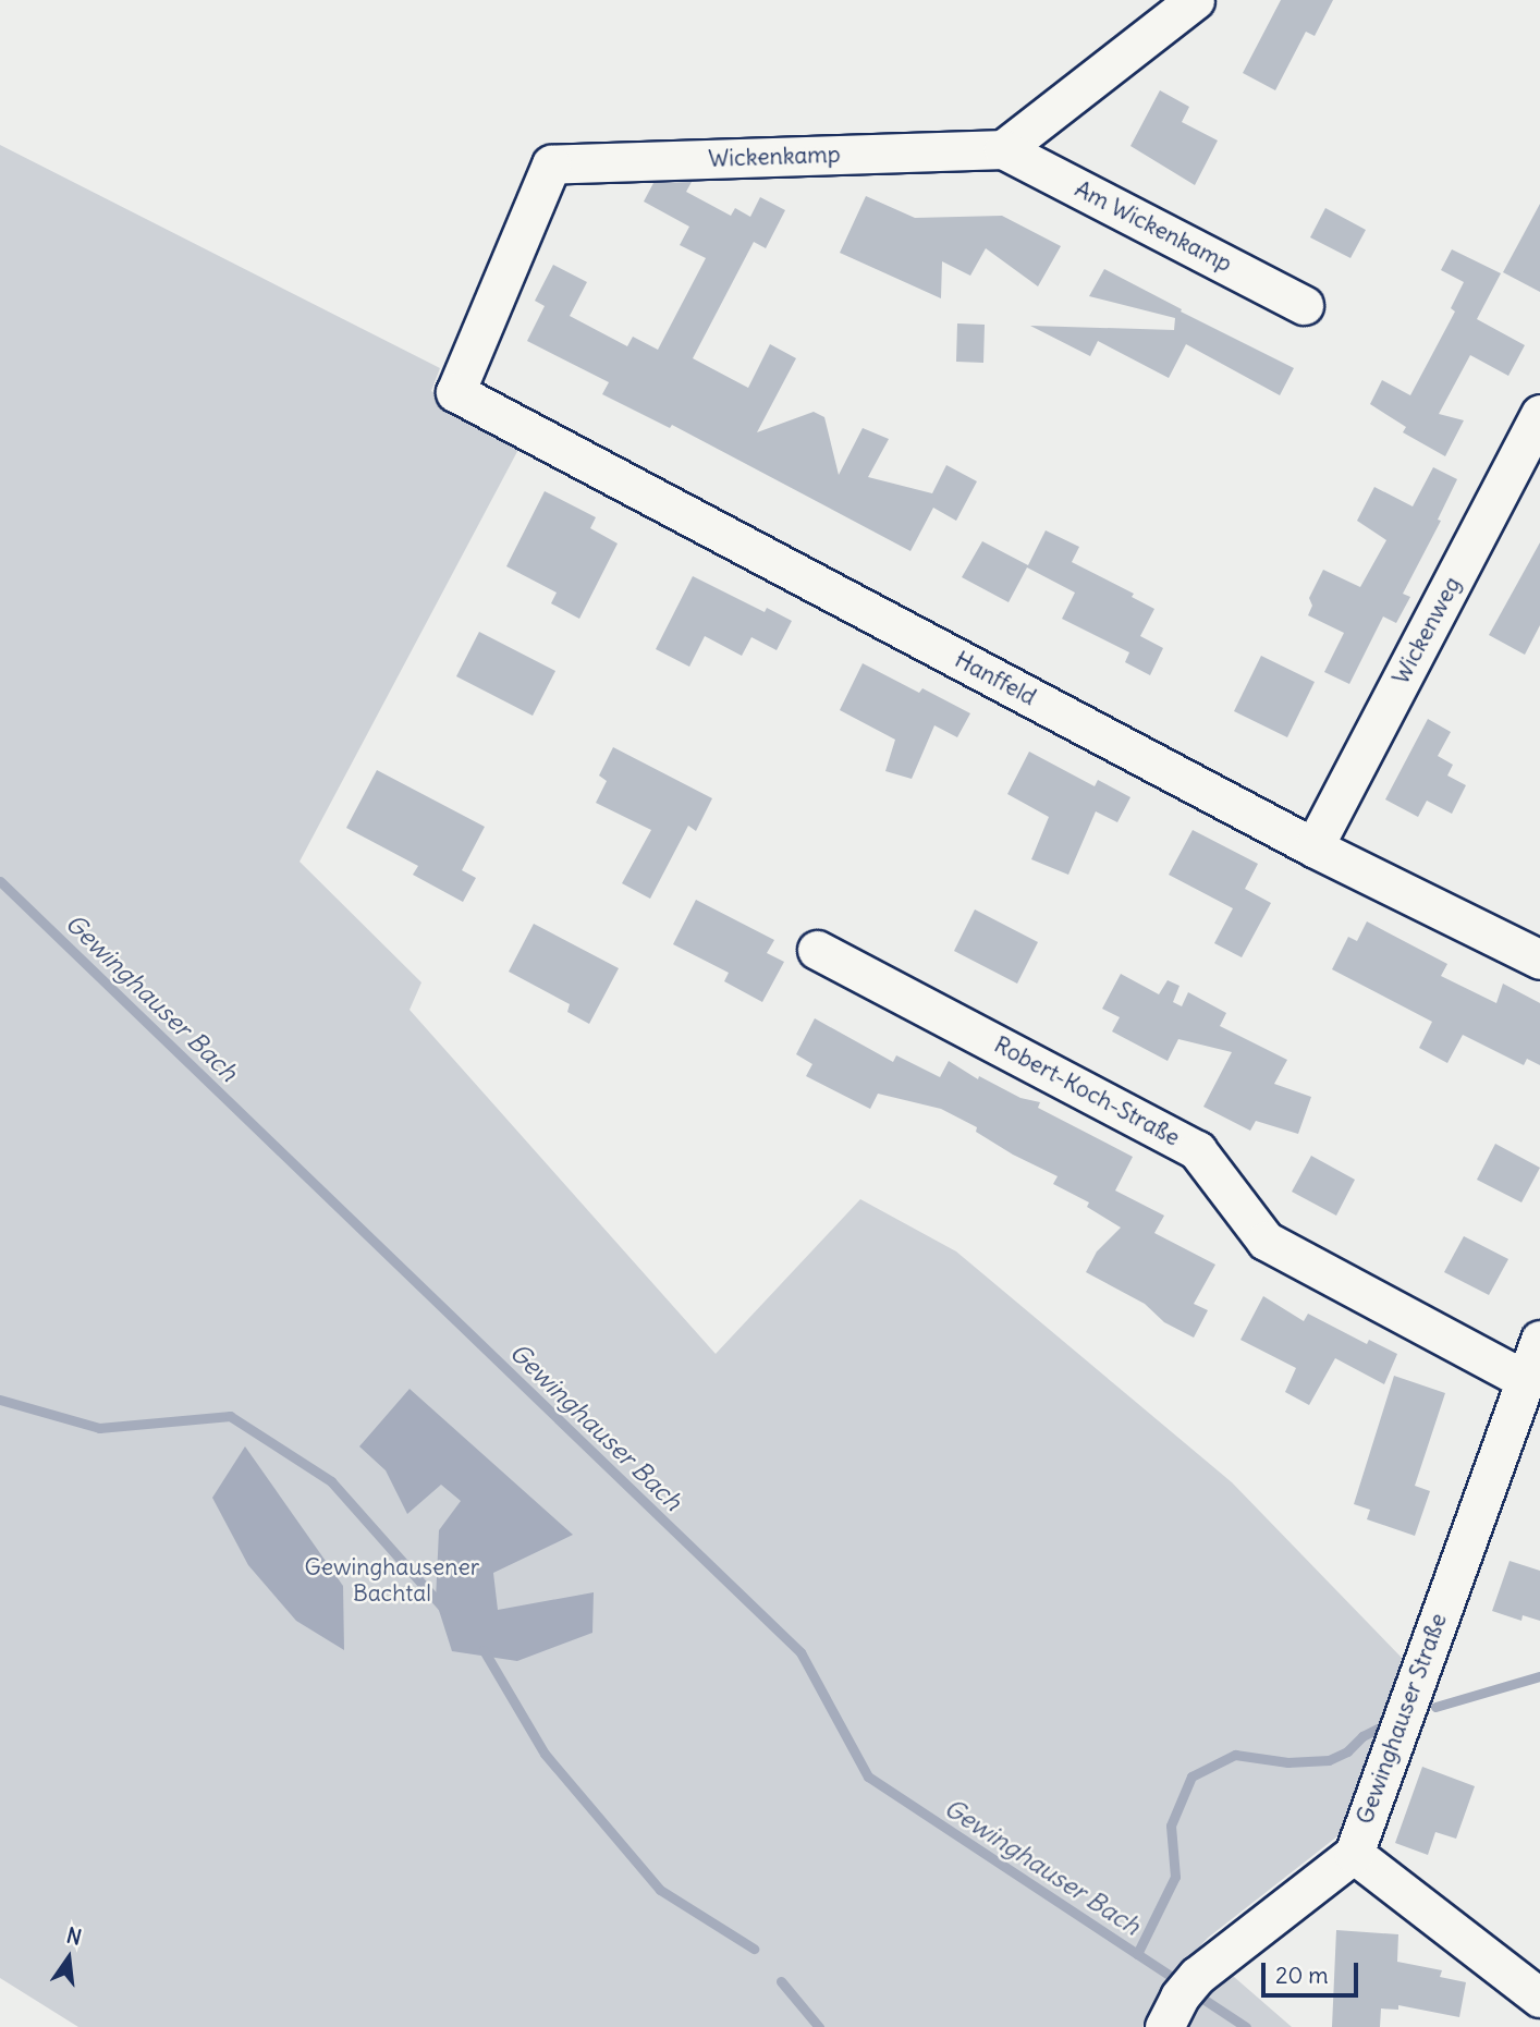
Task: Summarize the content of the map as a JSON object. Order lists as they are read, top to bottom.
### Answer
{
  "streets": {
    "street": [
      "Wickenkamp",
      "Am Wickenkamp",
      "Wickenweg",
      "Hanffeld",
      "Robert-Koch-Straße",
      "Gewinghauser Straße"
    ]
  },
  "crossings": [
    ["Wickenkamp", "Am Wickenkamp"],
    ["Wickenkamp", "Hanffeld"],
    ["Wickenweg", "Hanffeld"],
    ["Robert-Koch-Straße", "Gewinghauser Straße"]
  ],
  "water": ["Gewinghauser Bach"],
  "parks": ["Gewinghausener Bachtal"],
  "scale_bar": "20 m",
  "north": "top"
}
